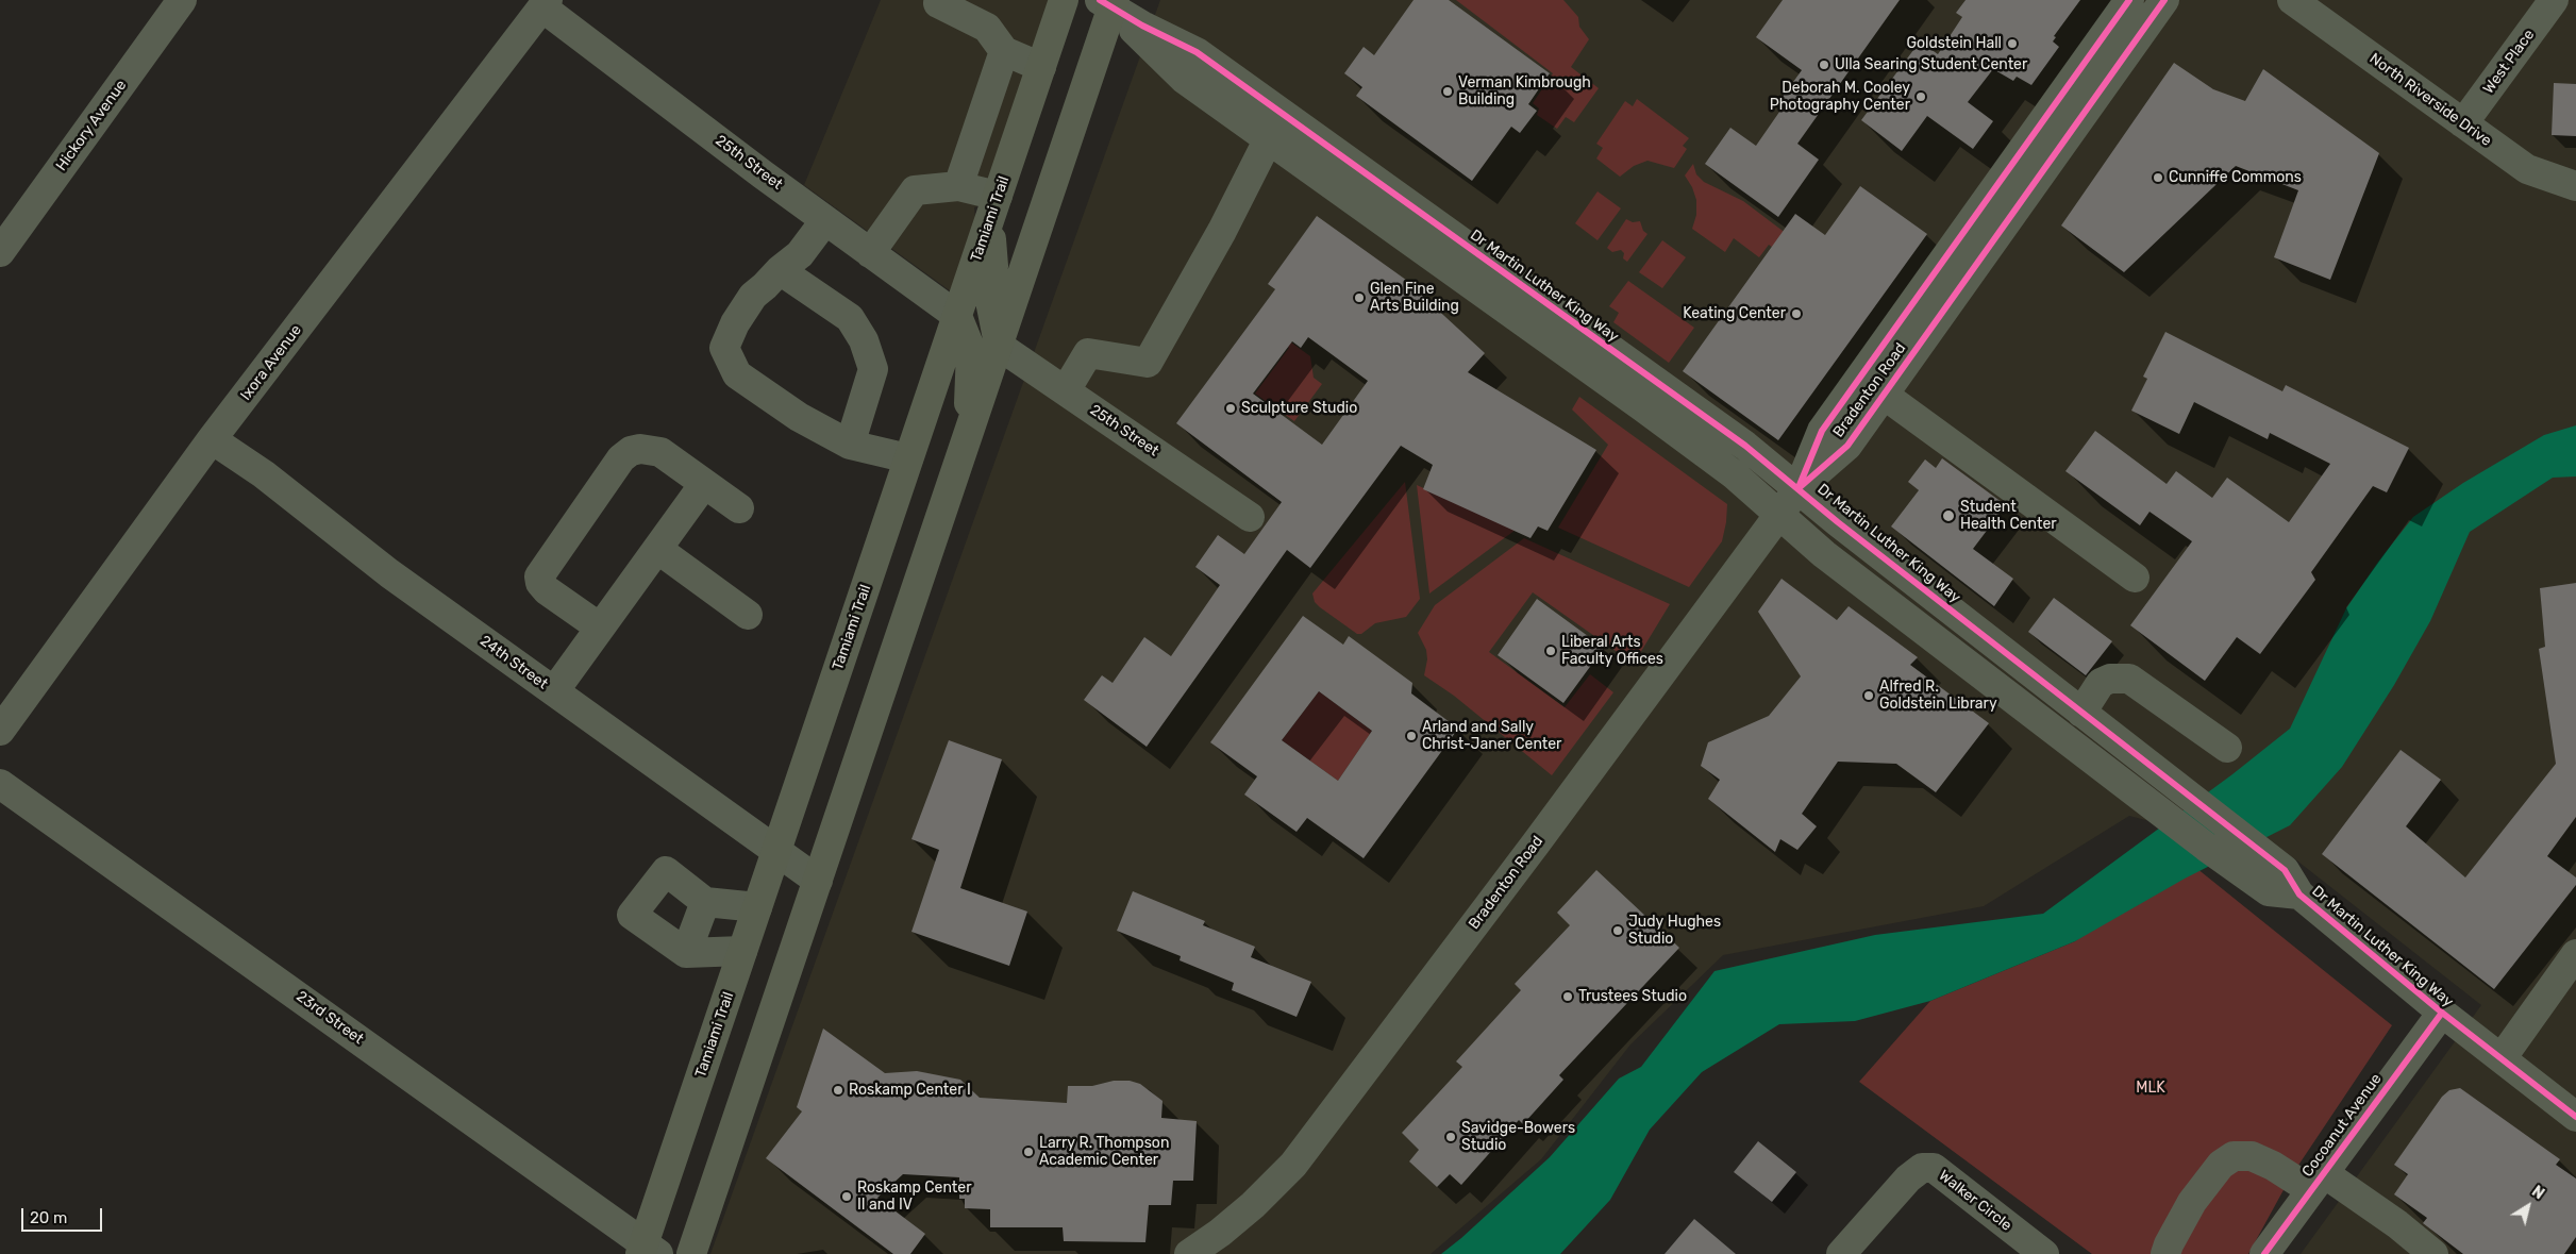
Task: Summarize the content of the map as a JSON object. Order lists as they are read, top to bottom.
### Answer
{
  "streets": {
    "main road": ["Tamiami Trail"],
    "street": [
      "West Place",
      "North Riverside Drive",
      "Hickory Avenue",
      "25th Street",
      "Dr Martin Luther King Way",
      "Ixora Avenue",
      "Bradenton Road",
      "24th Street",
      "23rd Street",
      "Cocoanut Avenue",
      "Walker Circle"
    ]
  },
  "crossings": [
    ["West Place", "North Riverside Drive"],
    ["25th Street", "Tamiami Trail"],
    ["25th Street", "Ixora Avenue"],
    ["Tamiami Trail", "24th Street"],
    ["Tamiami Trail", "23rd Street"],
    ["Dr Martin Luther King Way", "Bradenton Road"],
    ["Dr Martin Luther King Way", "Cocoanut Avenue"],
    ["Ixora Avenue", "24th Street"]
  ],
  "parks": ["MLK"],
  "places": [
    "Goldstein Hall",
    "Ulla Searing Student Center",
    "Verman Kimbrough Building",
    "Deborah M. Cooley Photography Center",
    "Cunniffe Commons",
    "Glen Fine Arts Building",
    "Keating Center",
    "Sculpture Studio",
    "Student Health Center",
    "Liberal Arts Faculty Offices",
    "Alfred R. Goldstein Library",
    "Arland and Sally Christ-Janer Center",
    "Judy Hughes Studio",
    "Trustees Studio",
    "Roskamp Center I",
    "Savidge-Bowers Studio",
    "Larry R. Thompson Academic Center",
    "Roskamp Center II and IV"
  ],
  "scale_bar": "20 m",
  "north": "top right"
}
